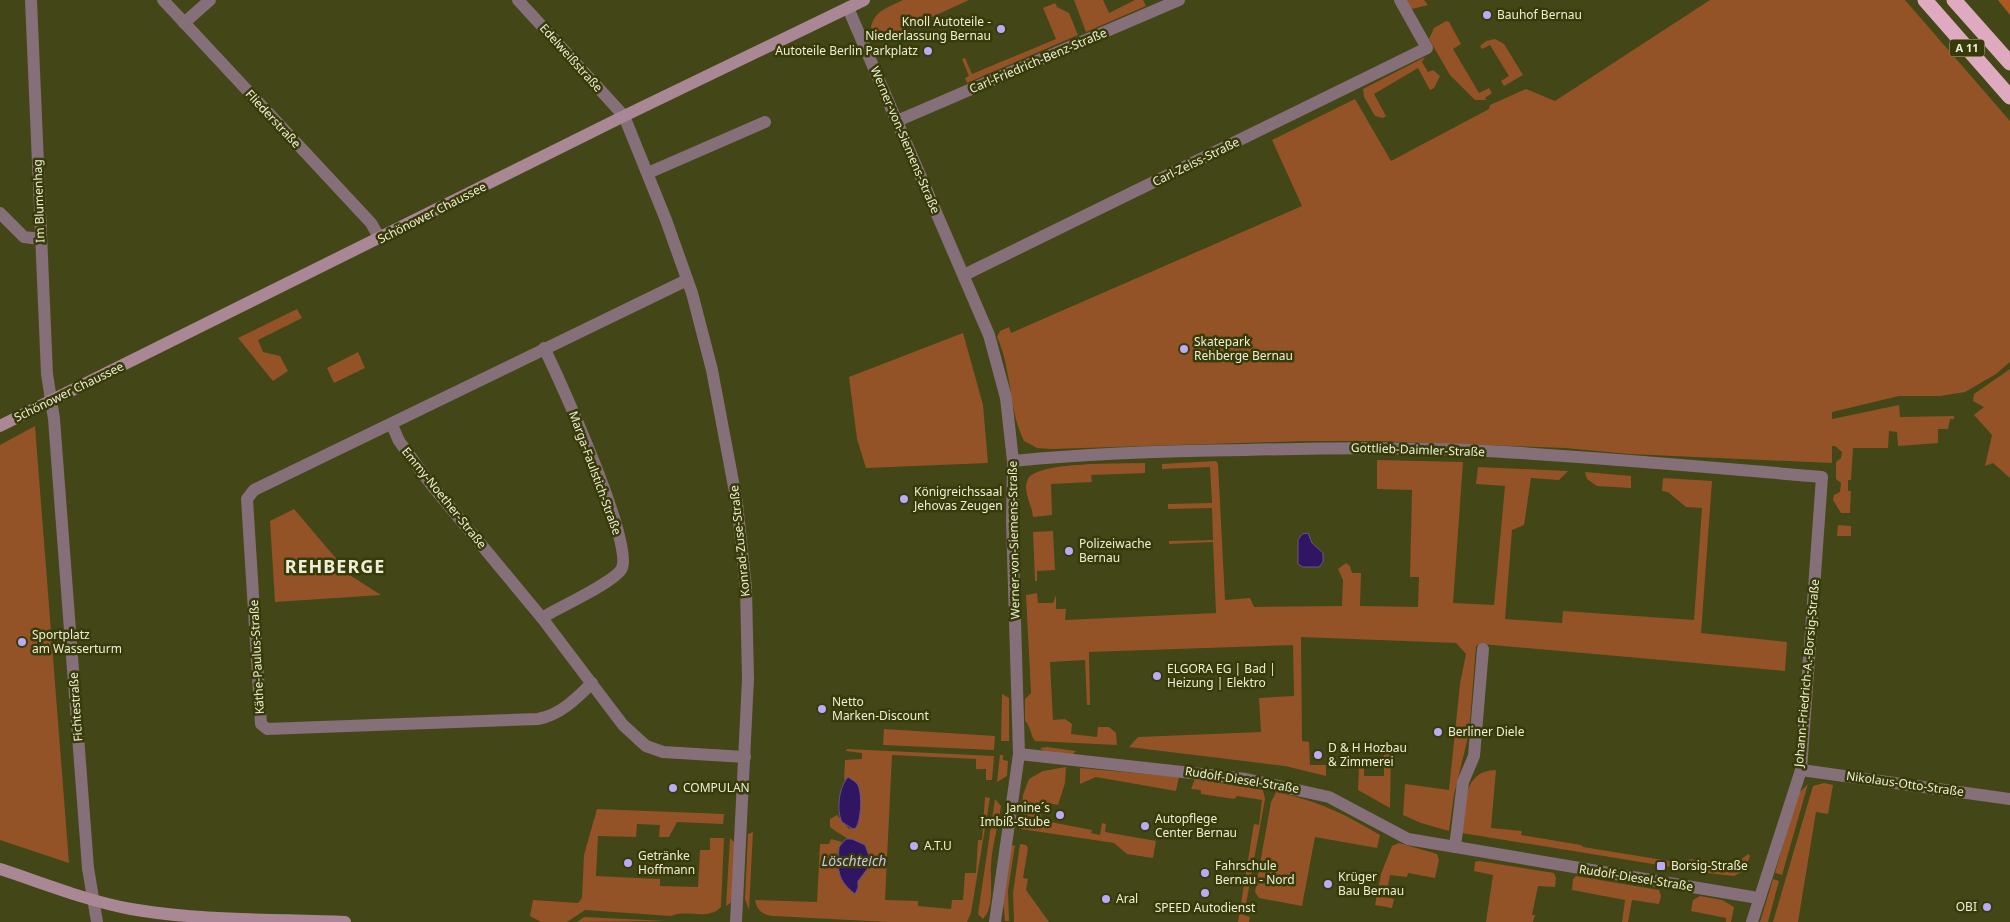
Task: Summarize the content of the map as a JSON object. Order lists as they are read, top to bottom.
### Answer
{
  "streets": {
    "highway": ["A 11"],
    "main road": ["Schönower Chaussee"],
    "street": [
      "Edelweißstraße",
      "Carl-Friedrich-Benz-Straße",
      "Fliederstraße",
      "Werner-von-Siemens-Straße",
      "Carl-Zeiss-Straße",
      "Im Blumenhag",
      "Gottlieb-Daimler-Straße",
      "Marga-Faulstich-Straße",
      "Emmy-Noether-Straße",
      "Konrad-Zuse-Straße",
      "Käthe-Paulus-Straße",
      "Johann-Friedrich-A.-Borsig-Straße",
      "Fichtestraße",
      "Rudolf-Diesel-Straße",
      "Nikolaus-Otto-Straße"
    ]
  },
  "crossings": [
    ["Edelweißstraße", "Schönower Chaussee"],
    ["Edelweißstraße", "Konrad-Zuse-Straße"],
    ["Carl-Friedrich-Benz-Straße", "Werner-von-Siemens-Straße"],
    ["Fliederstraße", "Schönower Chaussee"],
    ["Werner-von-Siemens-Straße", "Carl-Zeiss-Straße"],
    ["Werner-von-Siemens-Straße", "Schönower Chaussee"],
    ["Werner-von-Siemens-Straße", "Gottlieb-Daimler-Straße"],
    ["Werner-von-Siemens-Straße", "Rudolf-Diesel-Straße"],
    ["Im Blumenhag", "Schönower Chaussee"],
    ["Im Blumenhag", "Fichtestraße"],
    ["Schönower Chaussee", "Konrad-Zuse-Straße"],
    ["Schönower Chaussee", "Fichtestraße"],
    ["Gottlieb-Daimler-Straße", "Johann-Friedrich-A.-Borsig-Straße"],
    ["Marga-Faulstich-Straße", "Emmy-Noether-Straße"],
    ["Emmy-Noether-Straße", "Konrad-Zuse-Straße"],
    ["Emmy-Noether-Straße", "Käthe-Paulus-Straße"],
    ["Johann-Friedrich-A.-Borsig-Straße", "Rudolf-Diesel-Straße"],
    ["Johann-Friedrich-A.-Borsig-Straße", "Nikolaus-Otto-Straße"]
  ],
  "districts": ["REHBERGE"],
  "water": ["Löschteich"],
  "places": {
    "other": [
      "Bauhof Bernau",
      "Knoll Autoteile - Niederlassung Bernau",
      "Autoteile Berlin Parkplatz",
      "Skatepark Rehberge Bernau",
      "Königreichssaal Jehovas Zeugen",
      "Polizeiwache Bernau",
      "Sportplatz am Wasserturm",
      "ELGORA EG | Bad | Heizung | Elektro",
      "Netto Marken-Discount",
      "Berliner Diele",
      "D & H Hozbau & Zimmerei",
      "COMPULAN",
      "Janine´s Imbiß-Stube",
      "Autopflege Center Bernau",
      "A.T.U",
      "Getränke Hoffmann",
      "Fahrschule Bernau - Nord",
      "Krüger Bau Bernau",
      "SPEED Autodienst",
      "Aral",
      "OBI"
    ],
    "transit": ["Borsig-Straße"]
  }
}
